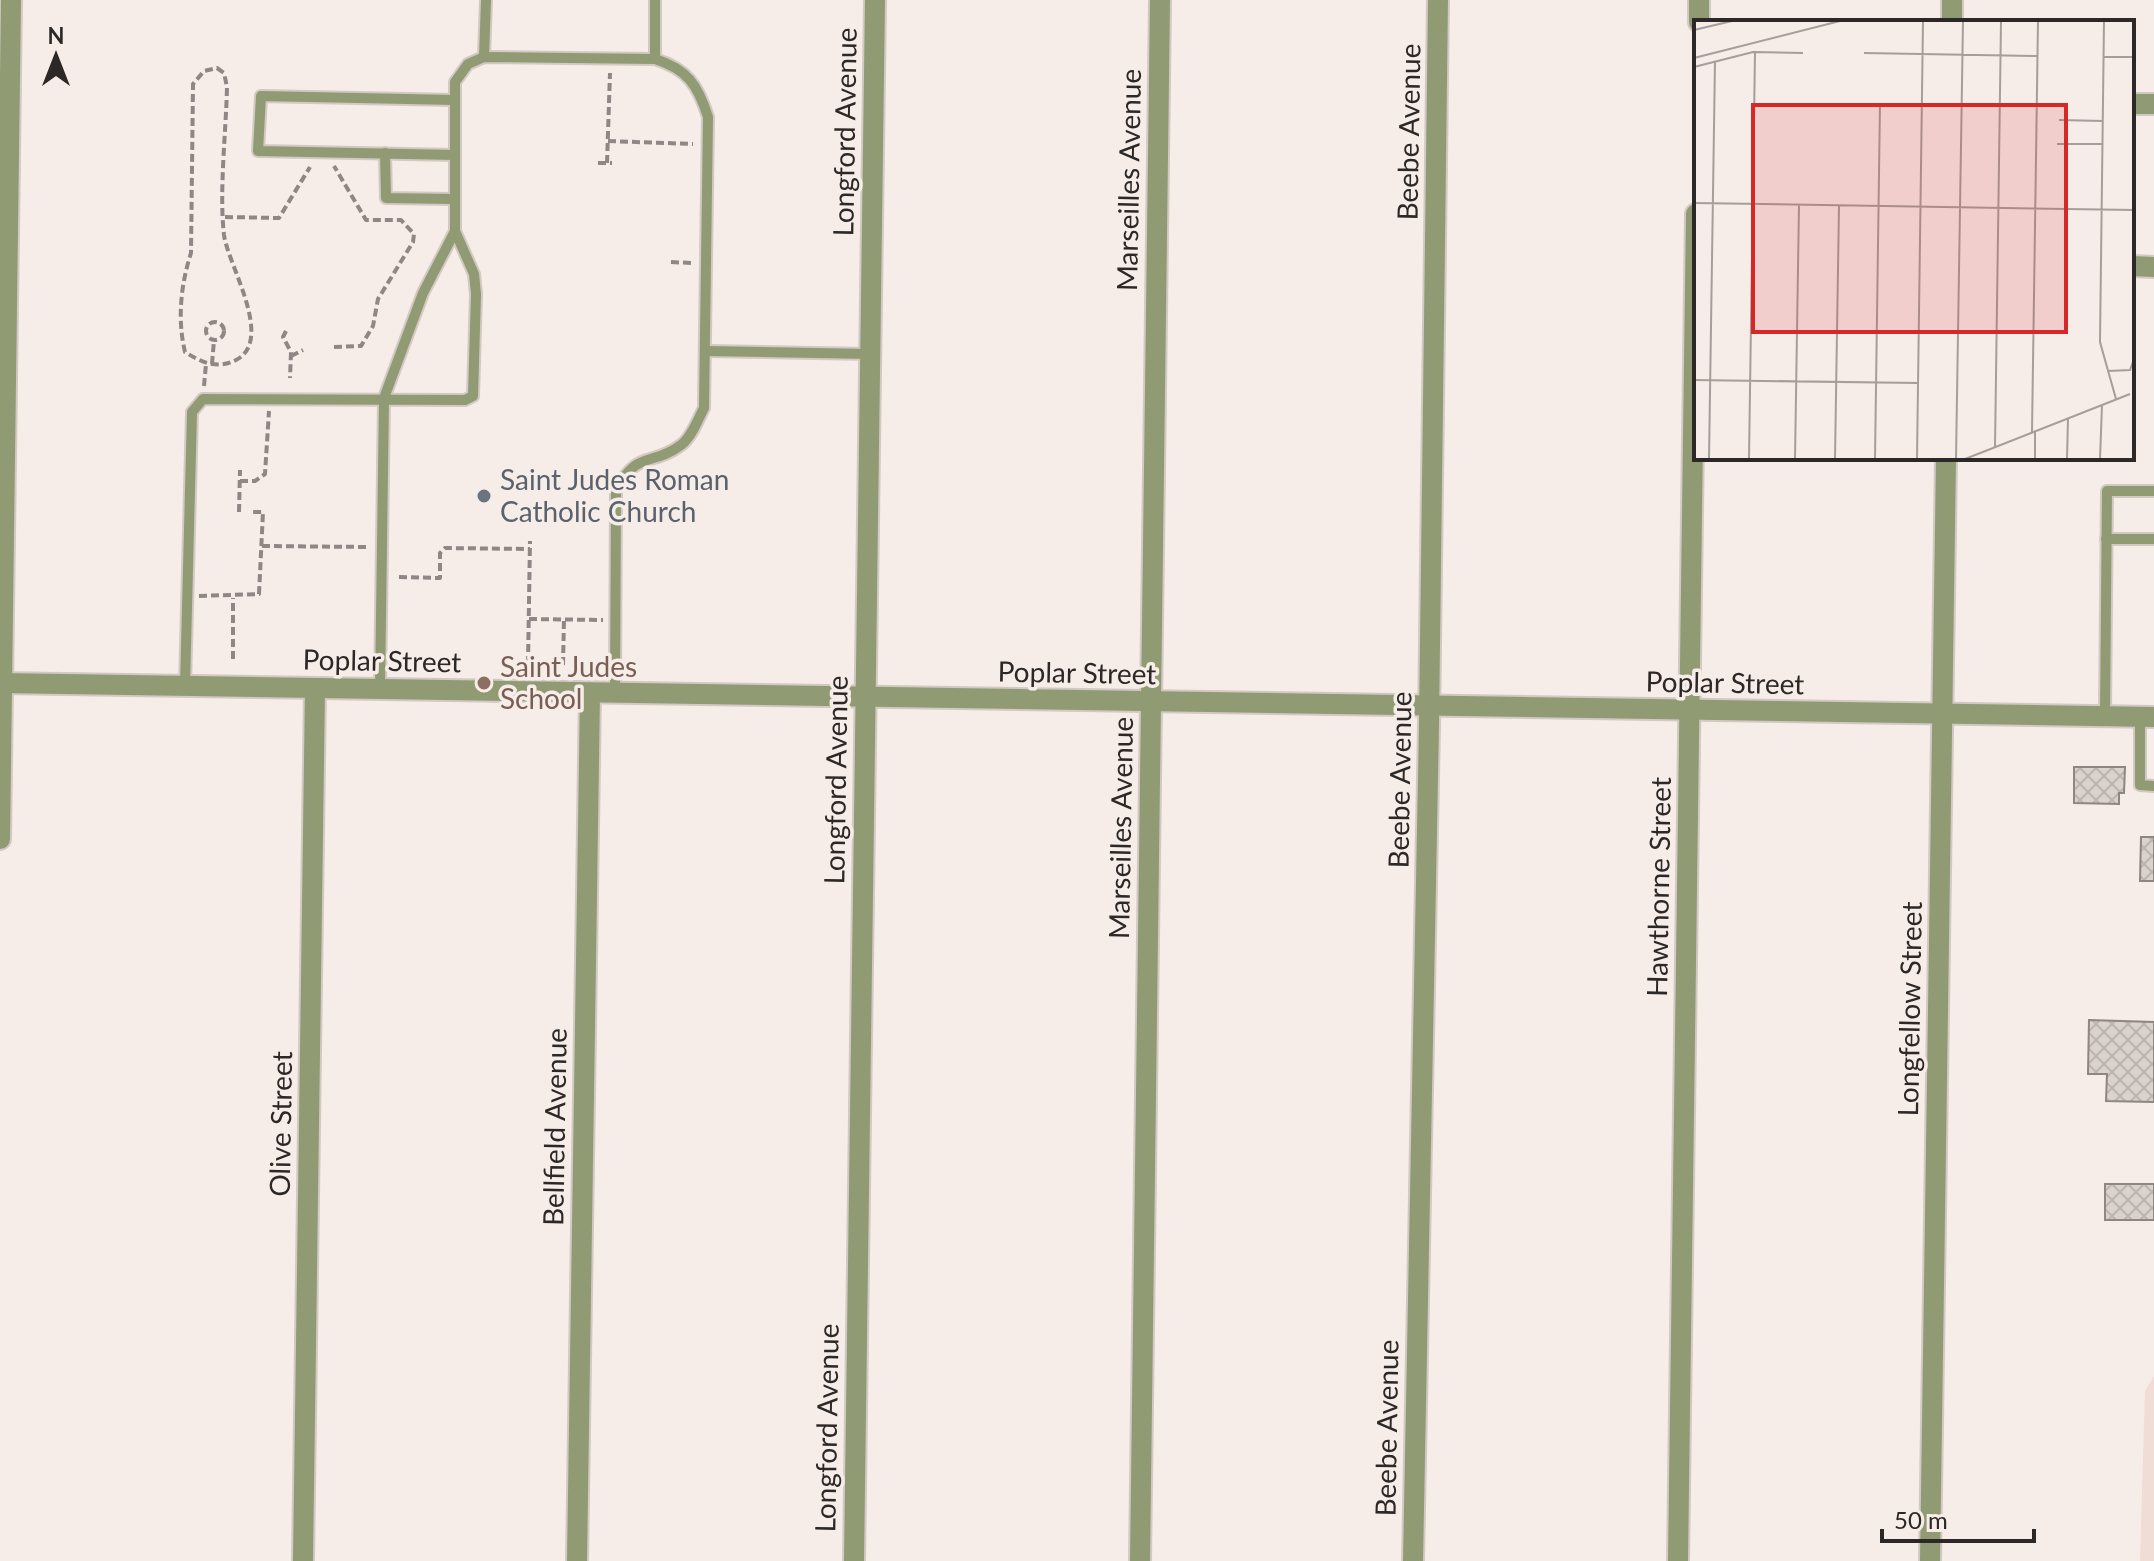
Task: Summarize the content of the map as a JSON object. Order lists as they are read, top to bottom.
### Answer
{
  "streets": {
    "street": [
      "Longford Avenue",
      "Beebe Avenue",
      "Marseilles Avenue",
      "Poplar Street",
      "Hawthorne Street",
      "Longfellow Street",
      "Olive Street",
      "Bellfield Avenue"
    ]
  },
  "crossings": [
    ["Longford Avenue", "Poplar Street"],
    ["Beebe Avenue", "Poplar Street"],
    ["Marseilles Avenue", "Poplar Street"],
    ["Poplar Street", "Hawthorne Street"],
    ["Poplar Street", "Longfellow Street"],
    ["Poplar Street", "Olive Street"],
    ["Poplar Street", "Bellfield Avenue"]
  ],
  "places": ["Saint Judes Roman Catholic Church", "Saint Judes School"],
  "scale_bar": "50 m",
  "north": "top"
}
